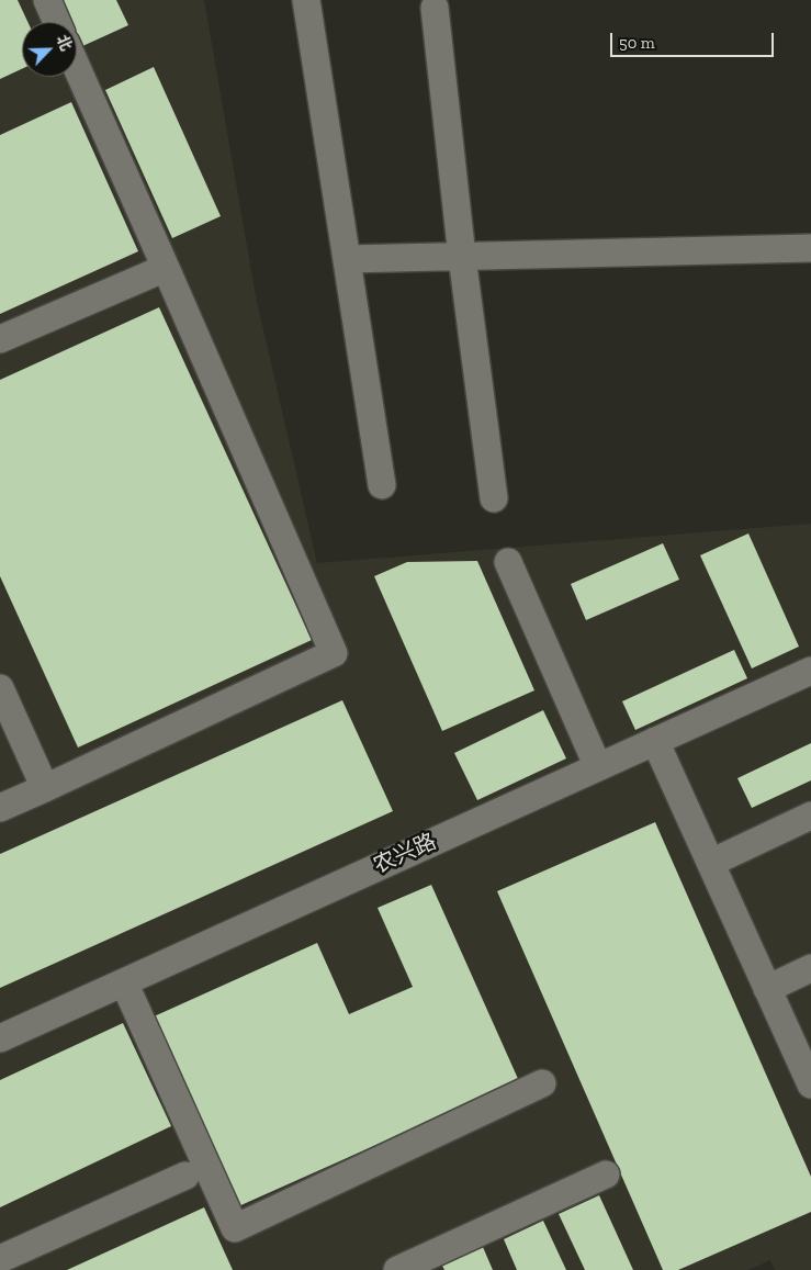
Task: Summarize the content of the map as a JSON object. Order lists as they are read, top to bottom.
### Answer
{
  "streets": {
    "street": ["农兴路"]
  },
  "scale_bar": "50 m",
  "north": "top right"
}
